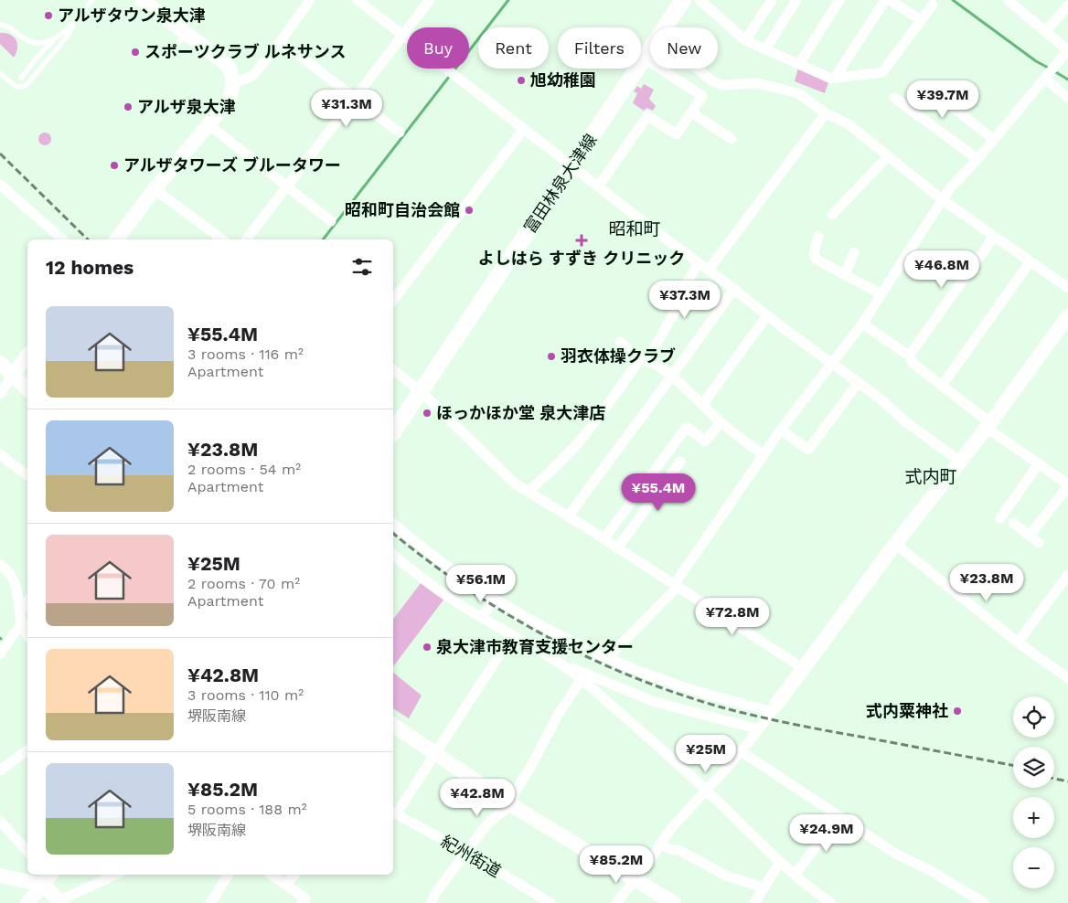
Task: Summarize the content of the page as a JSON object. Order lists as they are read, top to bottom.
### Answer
{
  "streets": {
    "main road": ["富田林泉大津線"],
    "street": ["紀州街道"]
  },
  "districts": ["昭和町", "式内町"],
  "places": {
    "other": [
      "アルザタウン泉大津",
      "スポーツクラブ ルネサンス",
      "旭幼稚園",
      "アルザ泉大津",
      "アルザタワーズ ブルータワー",
      "昭和町自治会館",
      "羽衣体操クラブ",
      "ほっかほか堂 泉大津店",
      "泉大津市教育支援センター",
      "式内粟神社"
    ],
    "health": ["よしはら すずき クリニック"]
  },
  "page": {
    "chip": [
      "Buy",
      "Rent",
      "Filters",
      "New"
    ],
    "price": [
      "¥39.7M",
      "¥31.3M",
      "¥46.8M",
      "¥37.3M",
      "¥55.4M",
      "¥23.8M",
      "¥56.1M",
      "¥72.8M",
      "¥25M",
      "¥42.8M",
      "¥24.9M",
      "¥85.2M"
    ],
    "heading": "12 homes",
    "list": [
      {
        "name": "¥55.4M",
        "note": "3 rooms · 116 m² · Apartment"
      },
      {
        "name": "¥23.8M",
        "note": "2 rooms · 54 m² · Apartment"
      },
      {
        "name": "¥25M",
        "note": "2 rooms · 70 m² · Apartment"
      },
      {
        "name": "¥42.8M",
        "note": "3 rooms · 110 m² · 堺阪南線"
      },
      {
        "name": "¥85.2M",
        "note": "5 rooms · 188 m² · 堺阪南線"
      }
    ],
    "map_buttons": ["+", "−"]
  }
}
